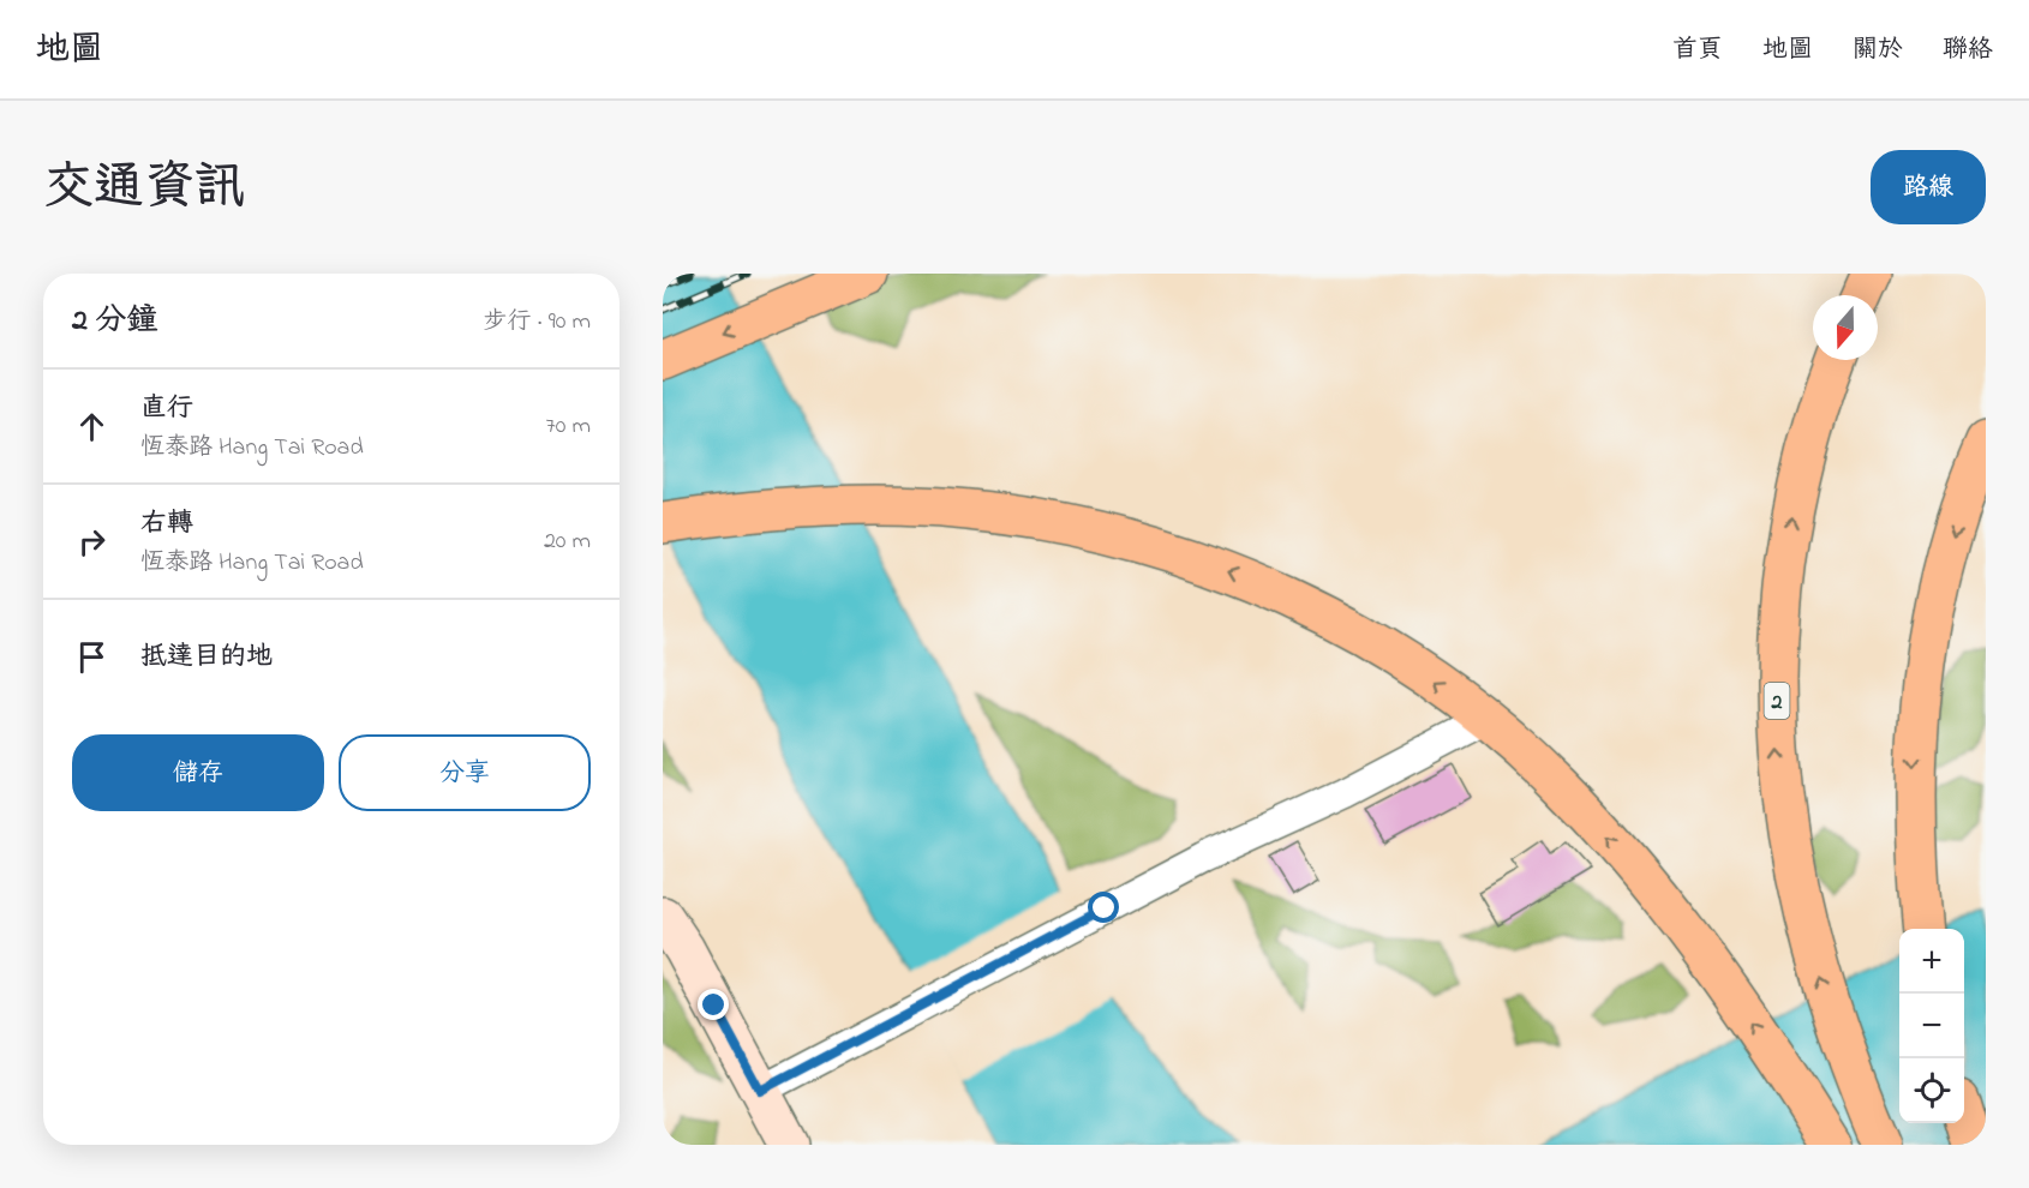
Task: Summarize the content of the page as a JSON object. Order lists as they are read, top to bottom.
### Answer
{
  "streets": {
    "highway": ["2"]
  },
  "north": "bottom",
  "page": {
    "header": "地圖",
    "nav": [
      "首頁",
      "地圖",
      "關於",
      "聯絡"
    ],
    "title": "交通資訊",
    "buttons": [
      "路線",
      ["儲存", "分享"]
    ],
    "heading": ["2 分鐘", "步行 · 90 m"],
    "list": [
      ["直行", "恆泰路 Hang Tai Road", "70 m"],
      ["右轉", "恆泰路 Hang Tai Road", "20 m"],
      "抵達目的地"
    ],
    "map_buttons": ["+", "−"]
  }
}
